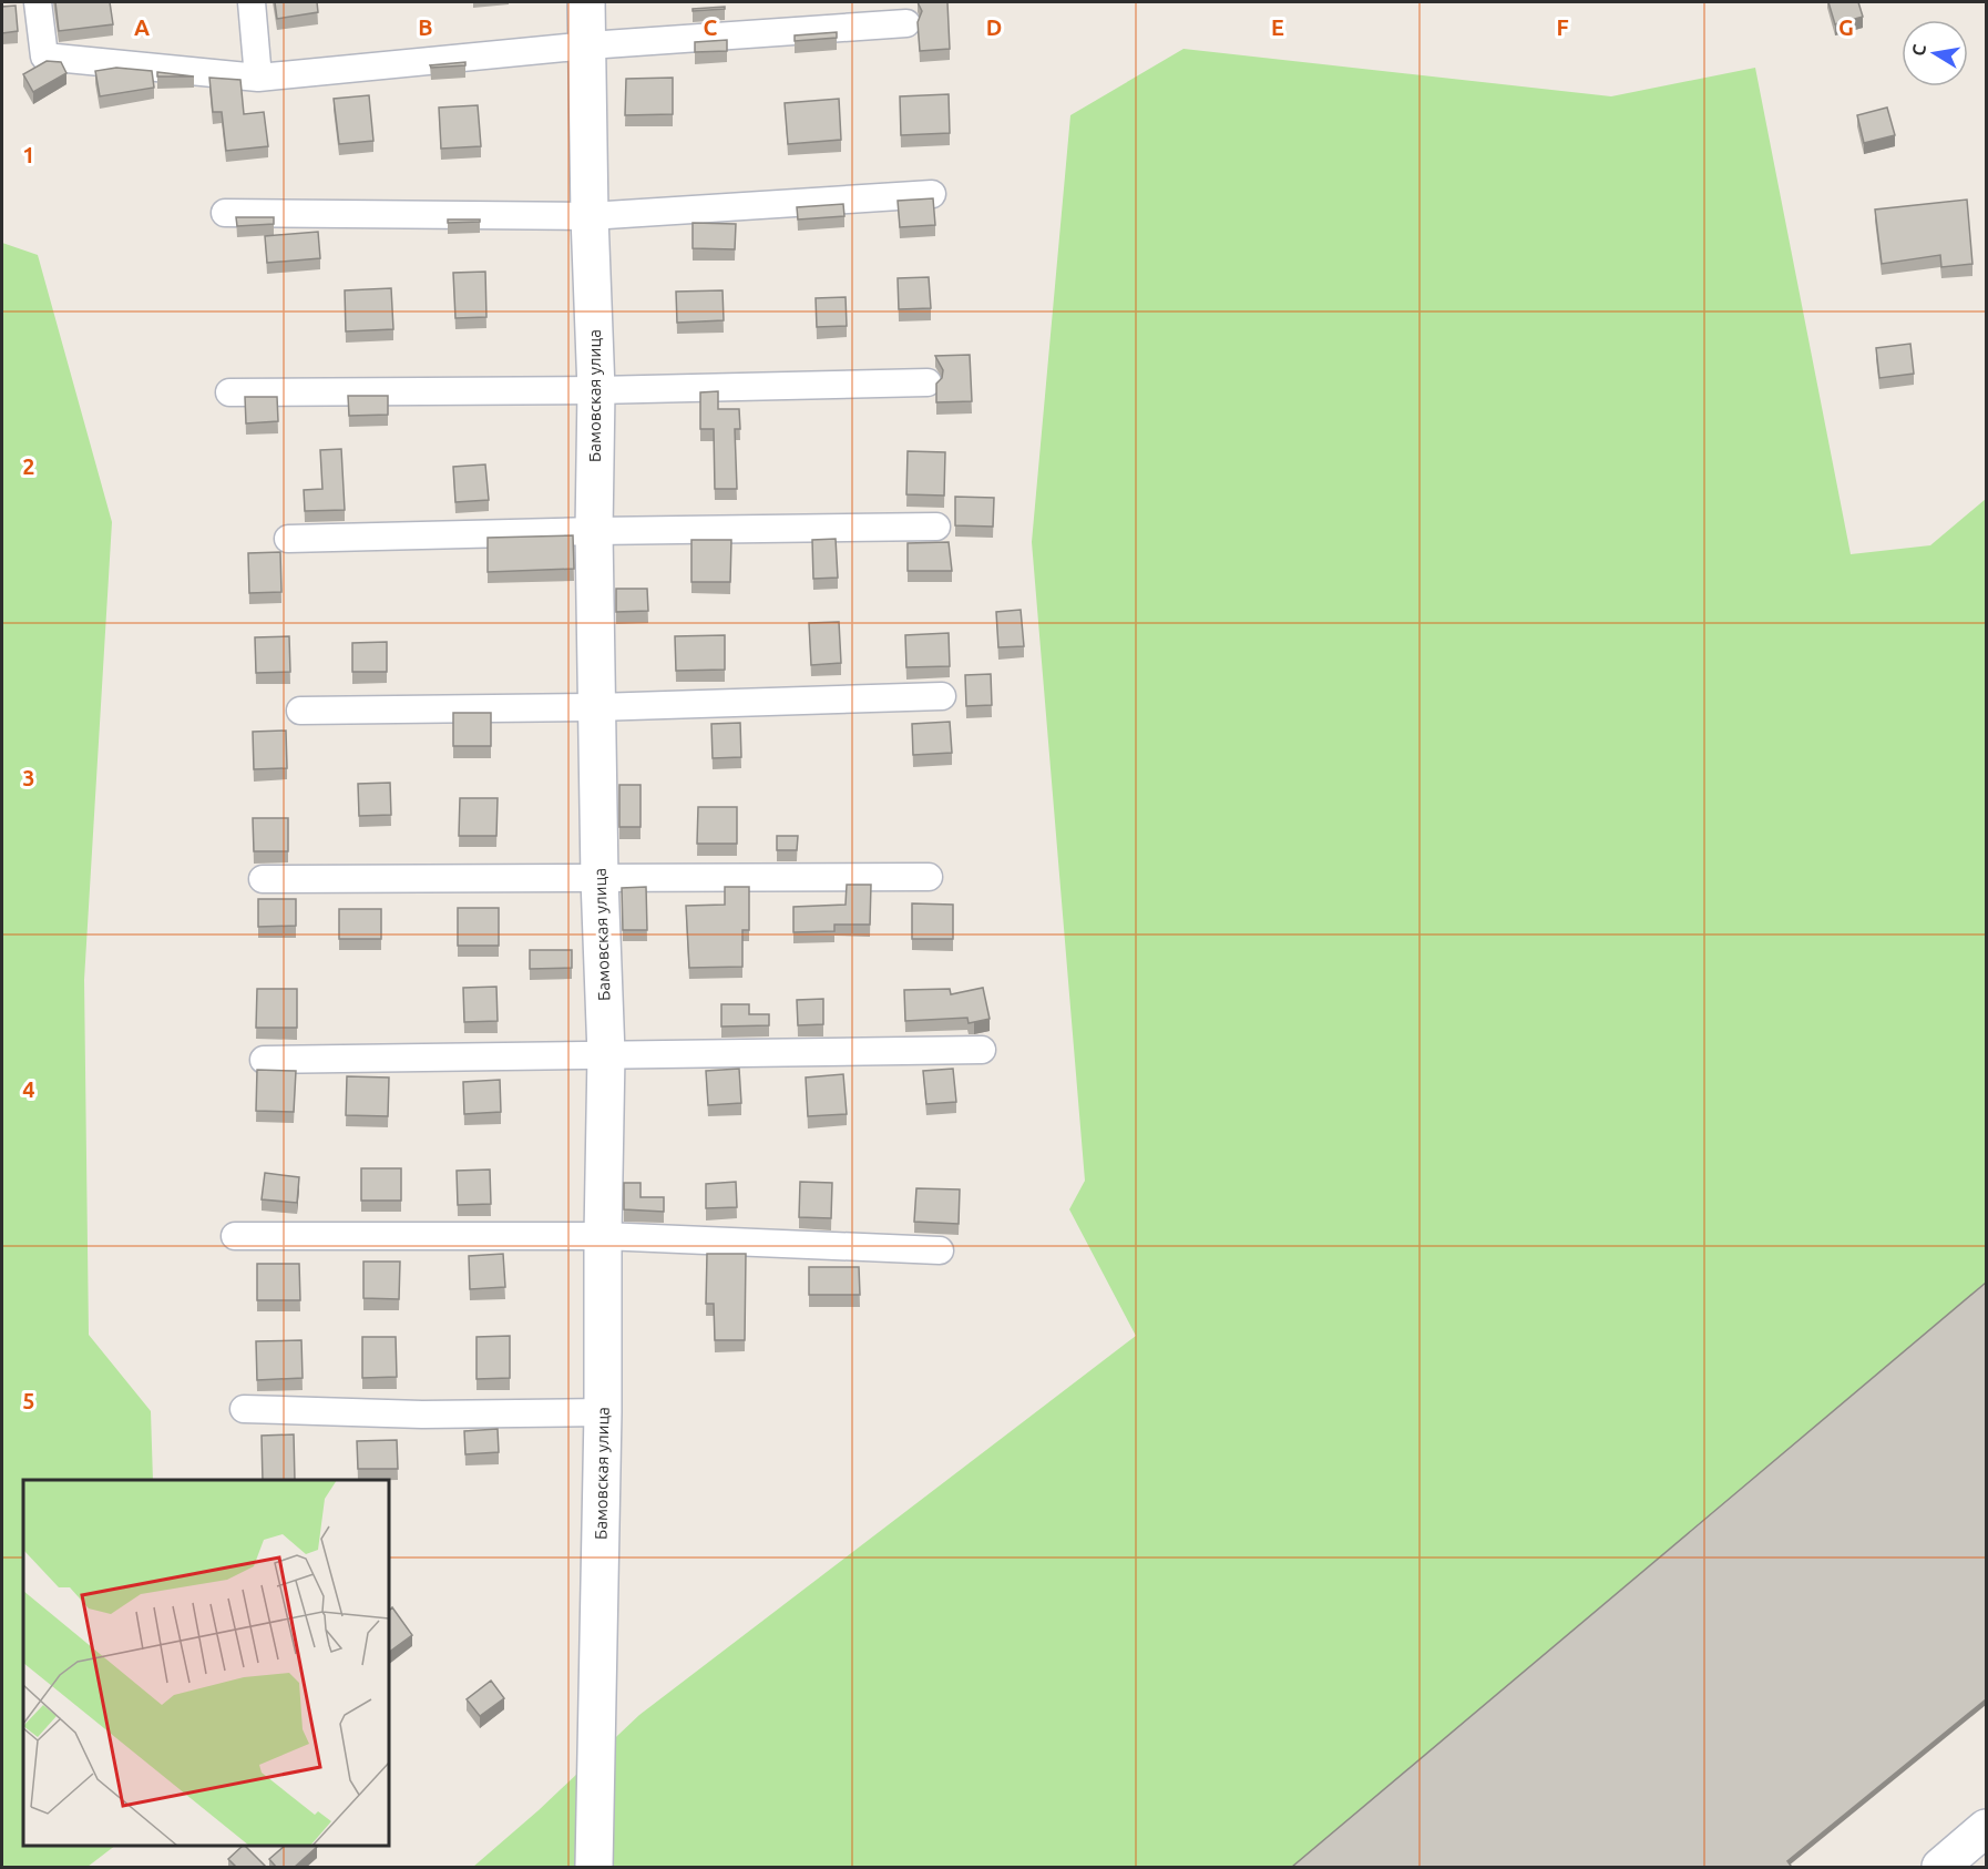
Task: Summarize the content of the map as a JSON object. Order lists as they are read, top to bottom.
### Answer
{
  "streets": {
    "street": ["Бамовская улица"]
  },
  "north": "left",
  "grid": {
    "columns": [
      "A",
      "B",
      "C",
      "D",
      "E",
      "F",
      "G"
    ],
    "rows": [
      "1",
      "2",
      "3",
      "4",
      "5"
    ]
  }
}
